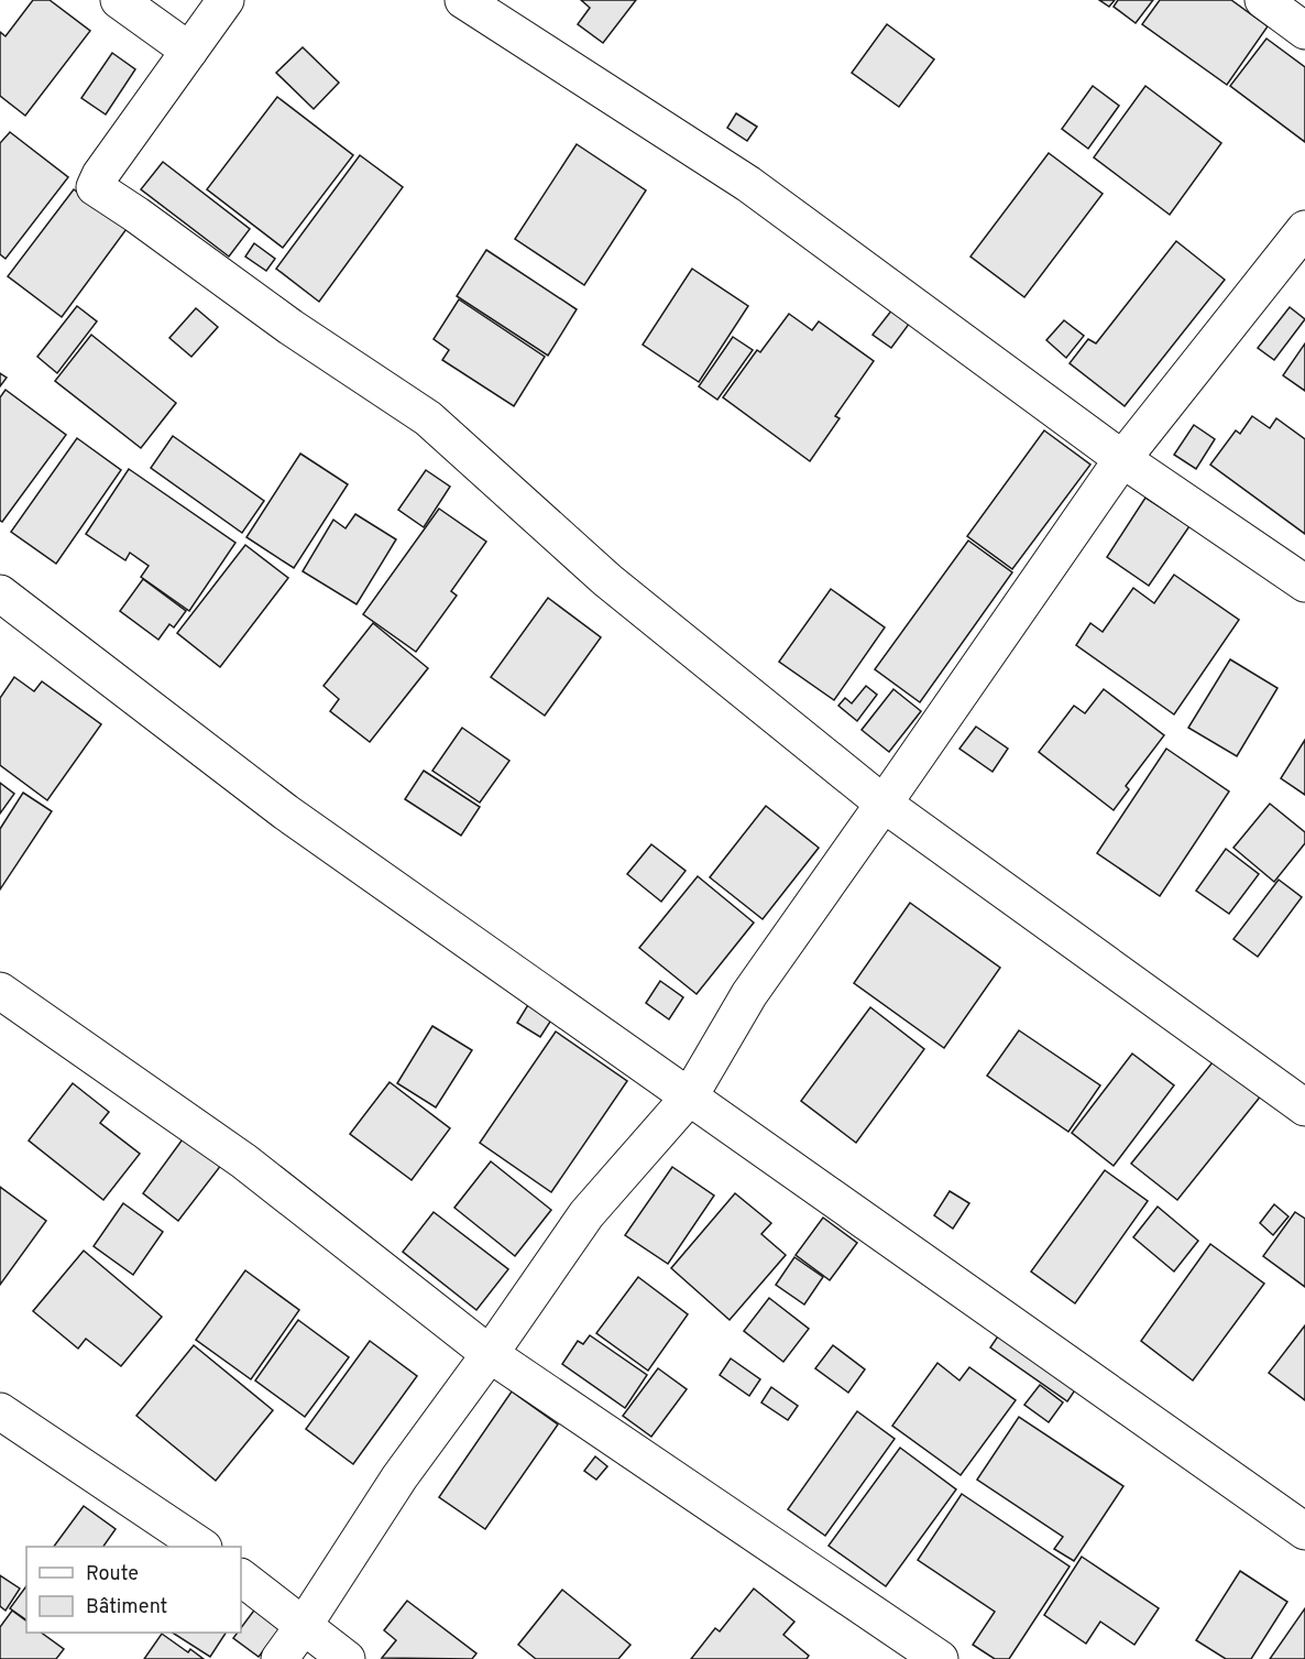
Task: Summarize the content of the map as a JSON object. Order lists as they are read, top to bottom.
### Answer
{
  "legend": ["Route", "Bâtiment"]
}
